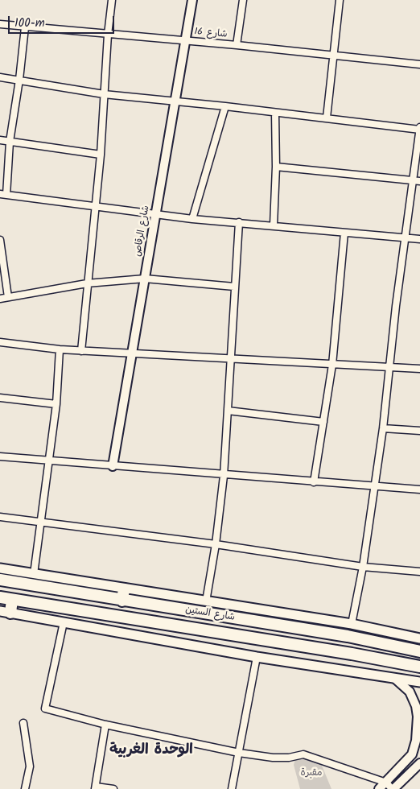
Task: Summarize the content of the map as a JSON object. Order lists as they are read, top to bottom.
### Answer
{
  "streets": {
    "highway": ["شارع الستين"],
    "street": ["شارع 16", "شارع الرقاص"]
  },
  "crossings": [
    ["شارع 16", "شارع الرقاص"]
  ],
  "districts": ["الوحدة الغربية"],
  "parks": ["مقبرة"],
  "scale_bar": "100 m"
}
